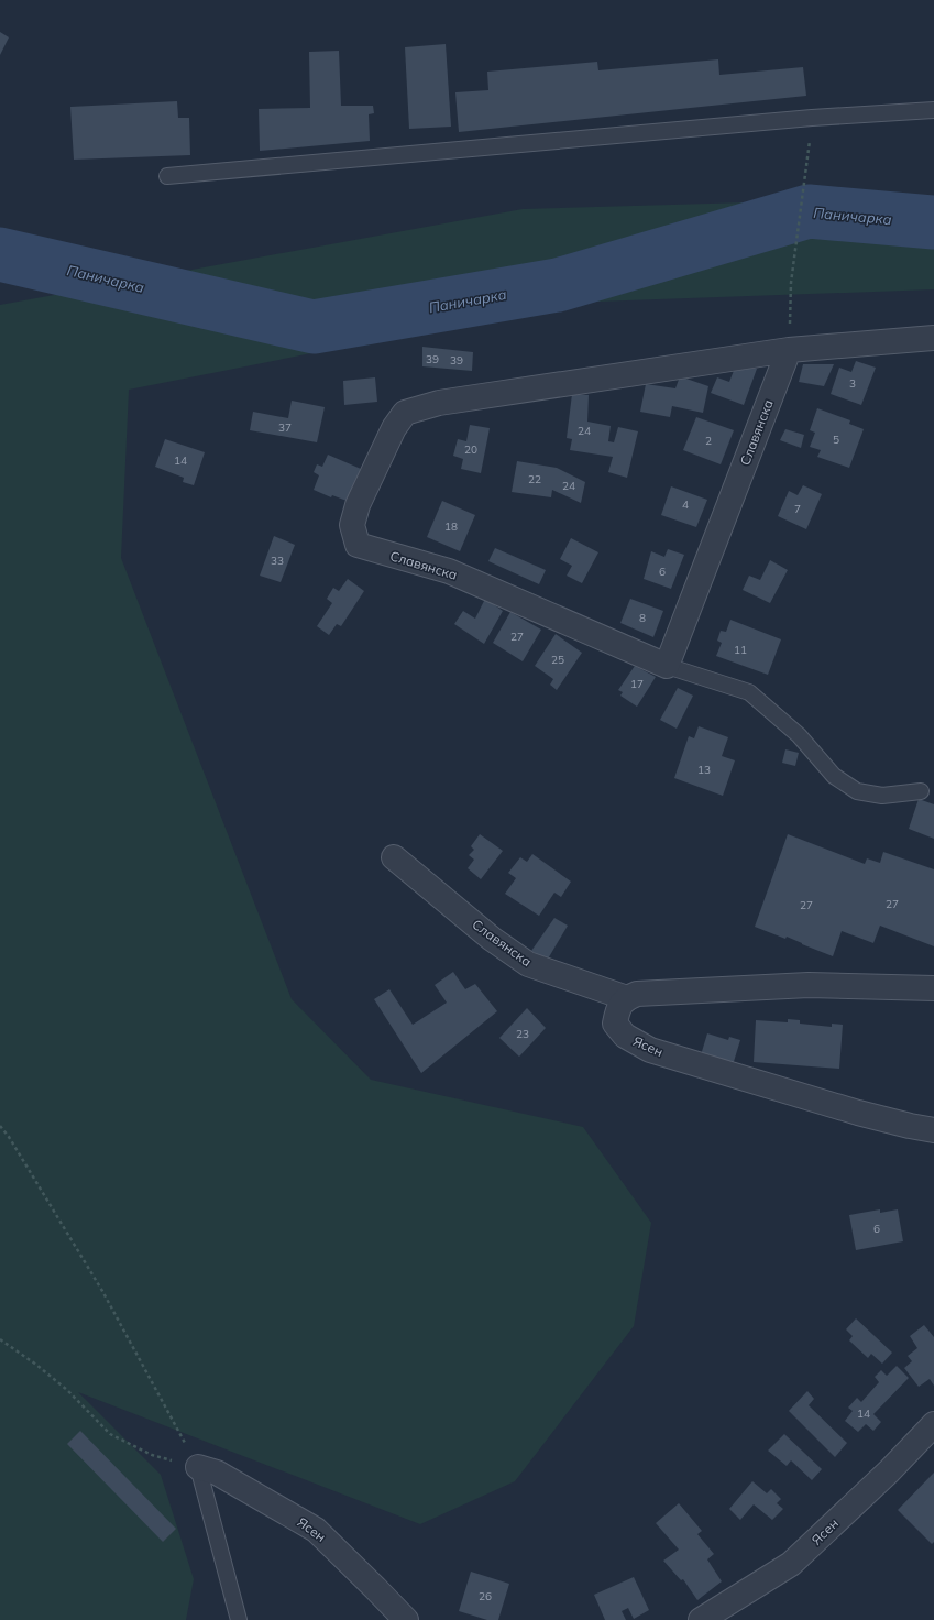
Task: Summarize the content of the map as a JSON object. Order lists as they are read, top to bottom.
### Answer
{
  "streets": {
    "street": ["Славянска", "Ясен"]
  },
  "crossings": [
    ["Славянска", "Ясен"]
  ],
  "water": ["Паничарка"],
  "house_numbers": [
    "39",
    "39",
    "3",
    "37",
    "24",
    "5",
    "2",
    "20",
    "14",
    "22",
    "24",
    "4",
    "7",
    "18",
    "33",
    "6",
    "8",
    "27",
    "11",
    "25",
    "17",
    "13",
    "27",
    "27",
    "23",
    "6",
    "14",
    "26"
  ]
}
